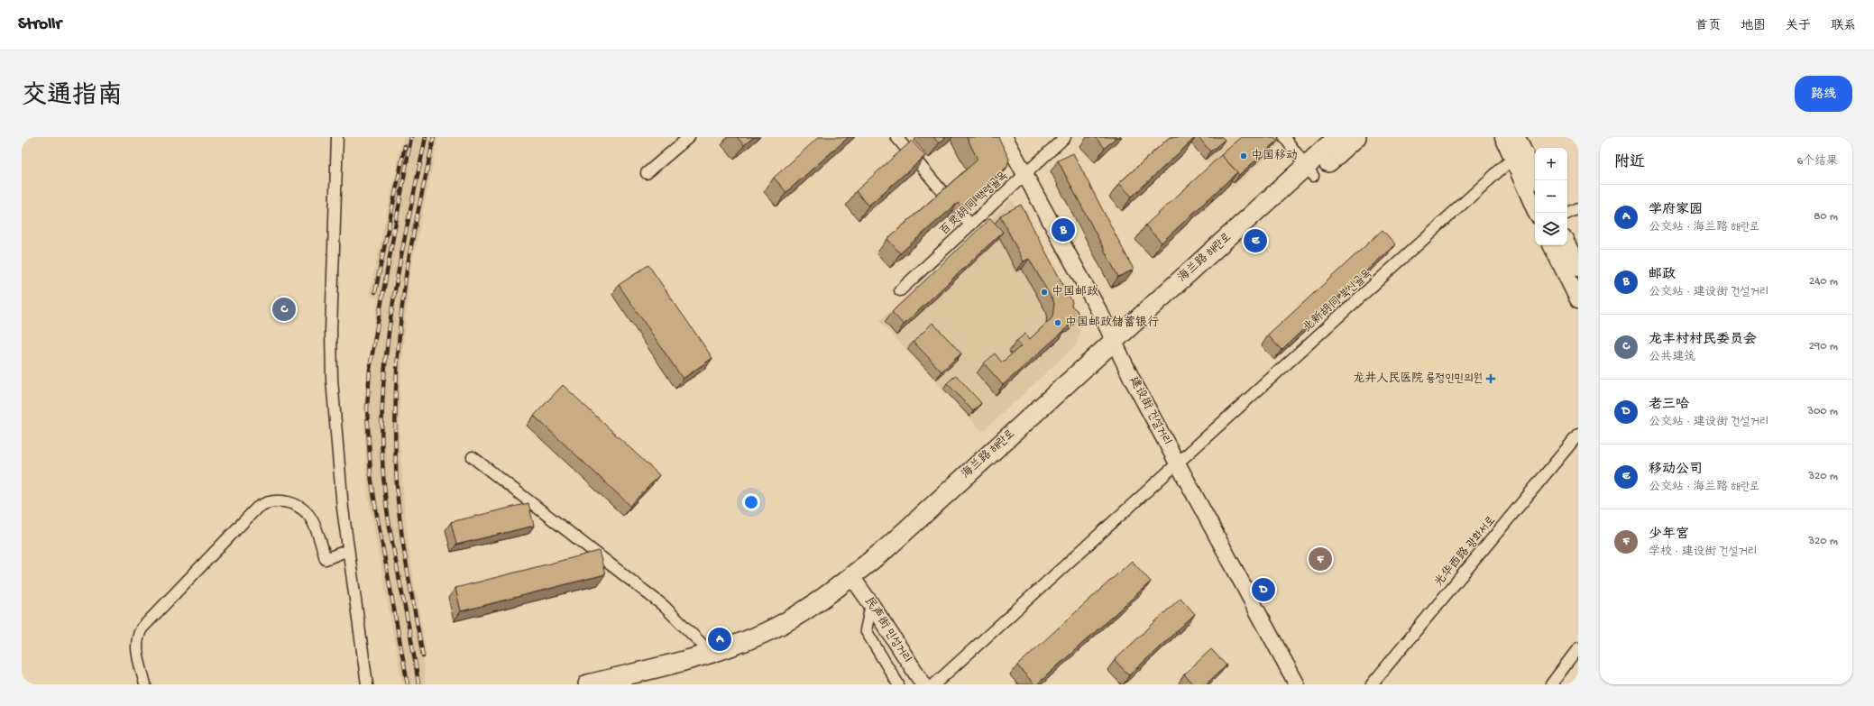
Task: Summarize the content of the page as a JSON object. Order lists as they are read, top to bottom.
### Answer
{
  "streets": {
    "highway": ["海兰路 해란로"],
    "street": [
      "百灵胡同 백령골목",
      "北新胡同 북신골목",
      "建设街 건설거리",
      "光华西路 광화서로",
      "民声街 민성거리"
    ]
  },
  "crossings": [
    ["百灵胡同 백령골목", "建设街 건설거리"],
    ["海兰路 해란로", "建设街 건설거리"],
    ["海兰路 해란로", "民声街 민성거리"],
    ["北新胡同 북신골목", "建设街 건설거리"]
  ],
  "places": {
    "other": ["中国移动", "中国邮政", "中国邮政储蓄银行"],
    "health": ["龙井人民医院 룡정인민의원"]
  },
  "page": {
    "header": "Strollr",
    "nav": [
      "首页",
      "地图",
      "关于",
      "联系"
    ],
    "title": "交通指南",
    "buttons": "路线",
    "heading": ["附近", "6个结果"],
    "map_buttons": ["+", "−"],
    "list": [
      {
        "mark": "A",
        "name": "学府家园",
        "note": "公交站 · 海兰路 해란로",
        "value": "80 m"
      },
      {
        "mark": "B",
        "name": "邮政",
        "note": "公交站 · 建设街 건설거리",
        "value": "240 m"
      },
      {
        "mark": "C",
        "name": "龙丰村村民委员会",
        "note": "公共建筑",
        "value": "290 m"
      },
      {
        "mark": "D",
        "name": "老三哈",
        "note": "公交站 · 建设街 건설거리",
        "value": "300 m"
      },
      {
        "mark": "E",
        "name": "移动公司",
        "note": "公交站 · 海兰路 해란로",
        "value": "320 m"
      },
      {
        "mark": "F",
        "name": "少年宫",
        "note": "学校 · 建设街 건설거리",
        "value": "320 m"
      }
    ],
    "pins": [
      "B",
      "E",
      "C",
      "F",
      "D",
      "A"
    ]
  }
}
